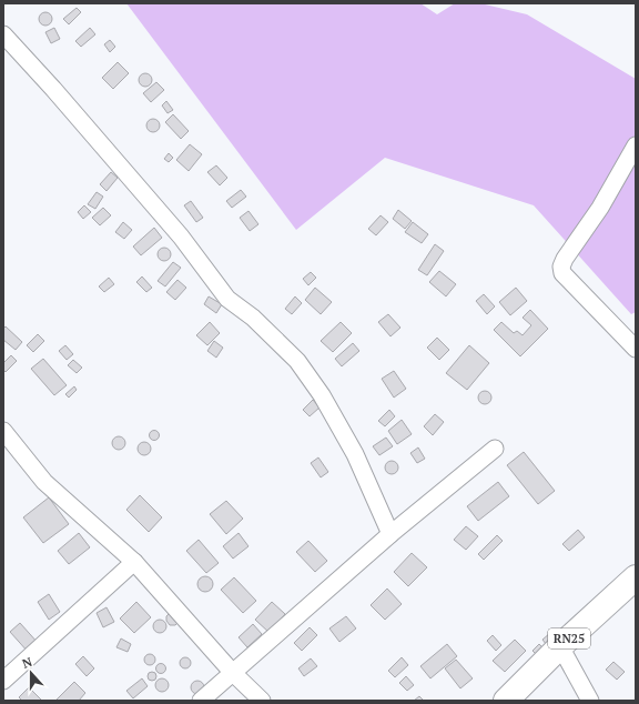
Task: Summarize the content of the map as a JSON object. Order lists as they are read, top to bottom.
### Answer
{
  "streets": {
    "main road": ["RN25"]
  },
  "north": "top"
}
